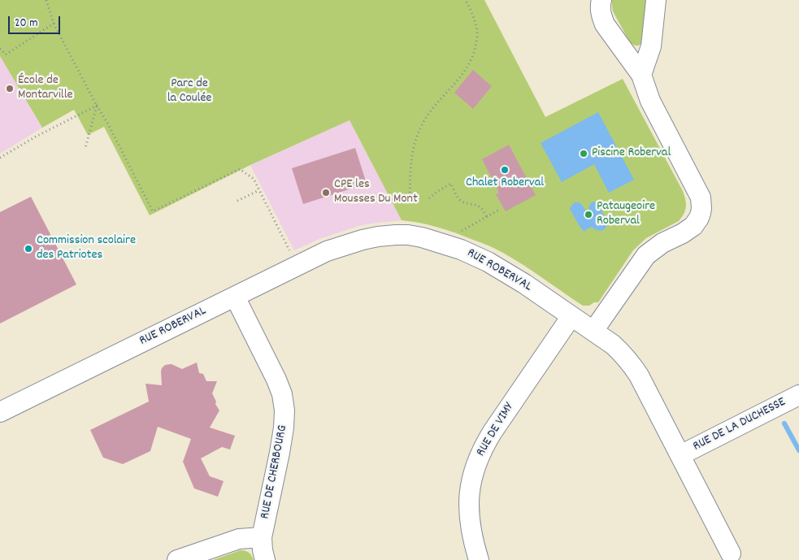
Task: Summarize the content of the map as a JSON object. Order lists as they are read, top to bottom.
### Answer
{
  "streets": {
    "street": [
      "RUE ROBERVAL",
      "RUE DE LA DUCHESSE",
      "RUE DE VIMY",
      "RUE DE CHERBOURG"
    ]
  },
  "crossings": [
    ["RUE ROBERVAL", "RUE DE LA DUCHESSE"],
    ["RUE ROBERVAL", "RUE DE VIMY"],
    ["RUE ROBERVAL", "RUE DE CHERBOURG"]
  ],
  "parks": ["Parc de la Coulée"],
  "places": [
    "École de Montarville",
    "Piscine Roberval",
    "Chalet Roberval",
    "CPE les Mousses Du Mont",
    "Pataugeoire Roberval",
    "Commission scolaire des Patriotes"
  ],
  "scale_bar": "20 m"
}
